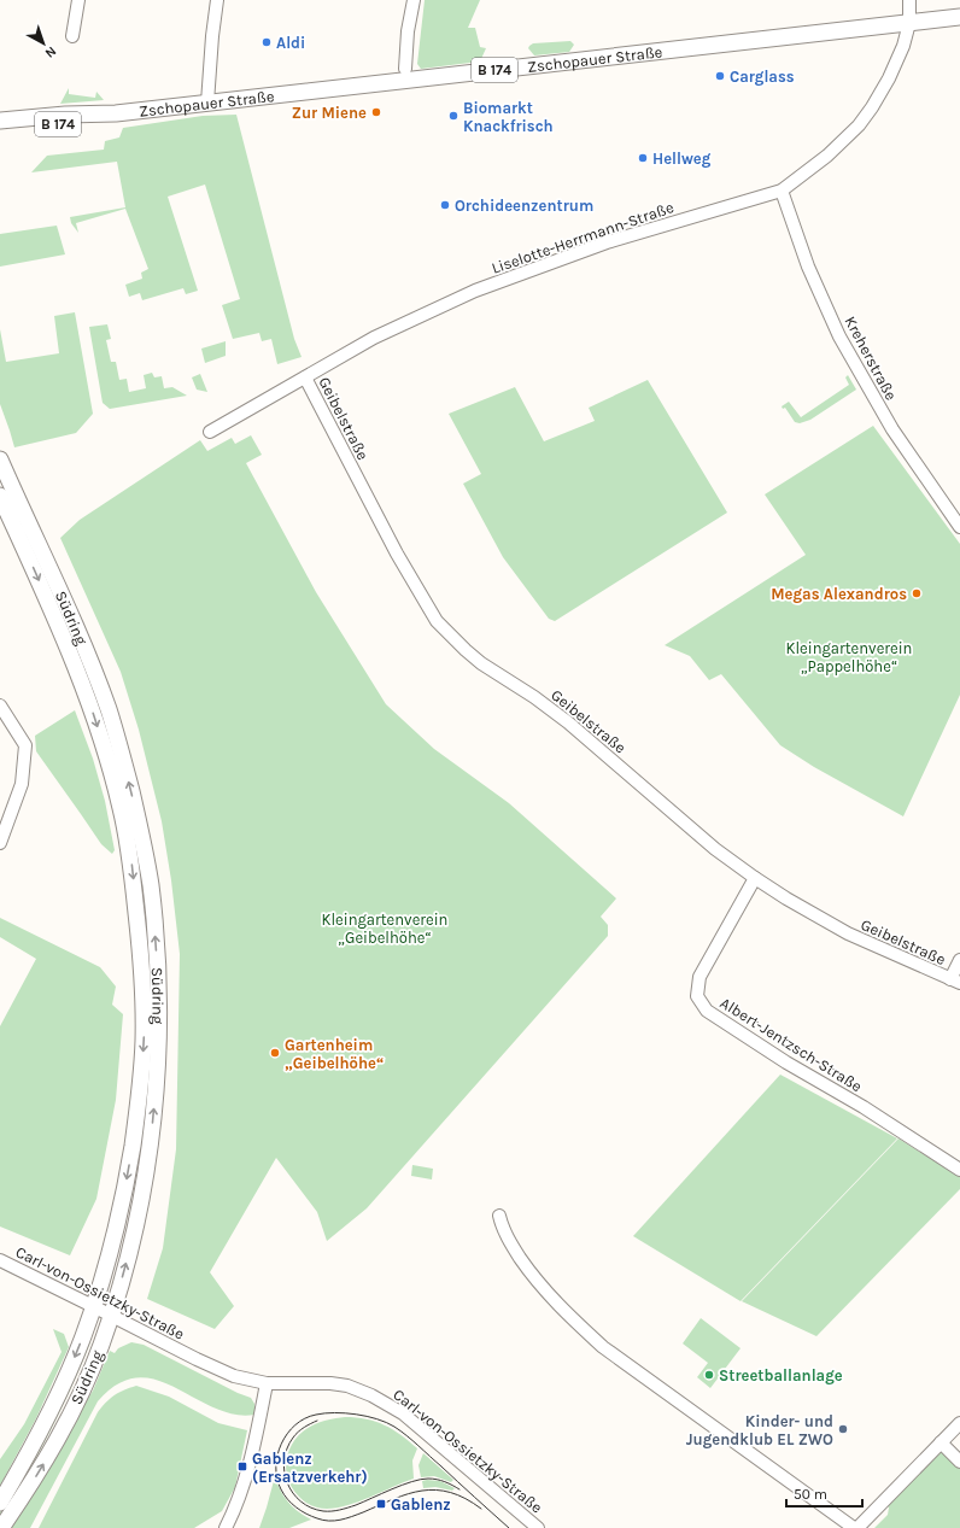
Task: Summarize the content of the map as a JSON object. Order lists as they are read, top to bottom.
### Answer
{
  "streets": {
    "main road": ["Zschopauer Straße", "B 174", "Südring"],
    "street": [
      "Liselotte-Herrmann-Straße",
      "Kreherstraße",
      "Geibelstraße",
      "Albert-Jentzsch-Straße",
      "Carl-von-Ossietzky-Straße"
    ]
  },
  "crossings": [
    ["Zschopauer Straße", "Liselotte-Herrmann-Straße"],
    ["Liselotte-Herrmann-Straße", "Kreherstraße"],
    ["Liselotte-Herrmann-Straße", "Geibelstraße"],
    ["Geibelstraße", "Albert-Jentzsch-Straße"],
    ["Südring", "Carl-von-Ossietzky-Straße"]
  ],
  "parks": ["Kleingartenverein „Pappelhöhe“", "Kleingartenverein „Geibelhöhe“"],
  "places": {
    "other": [
      "Aldi",
      "Carglass",
      "Zur Miene",
      "Biomarkt Knackfrisch",
      "Hellweg",
      "Orchideenzentrum",
      "Megas Alexandros",
      "Gartenheim „Geibelhöhe“",
      "Streetballanlage",
      "Kinder- und Jugendklub EL ZWO"
    ],
    "transit": ["Gablenz (Ersatzverkehr)", "Gablenz"]
  },
  "scale_bar": "50 m",
  "north": "bottom right"
}
